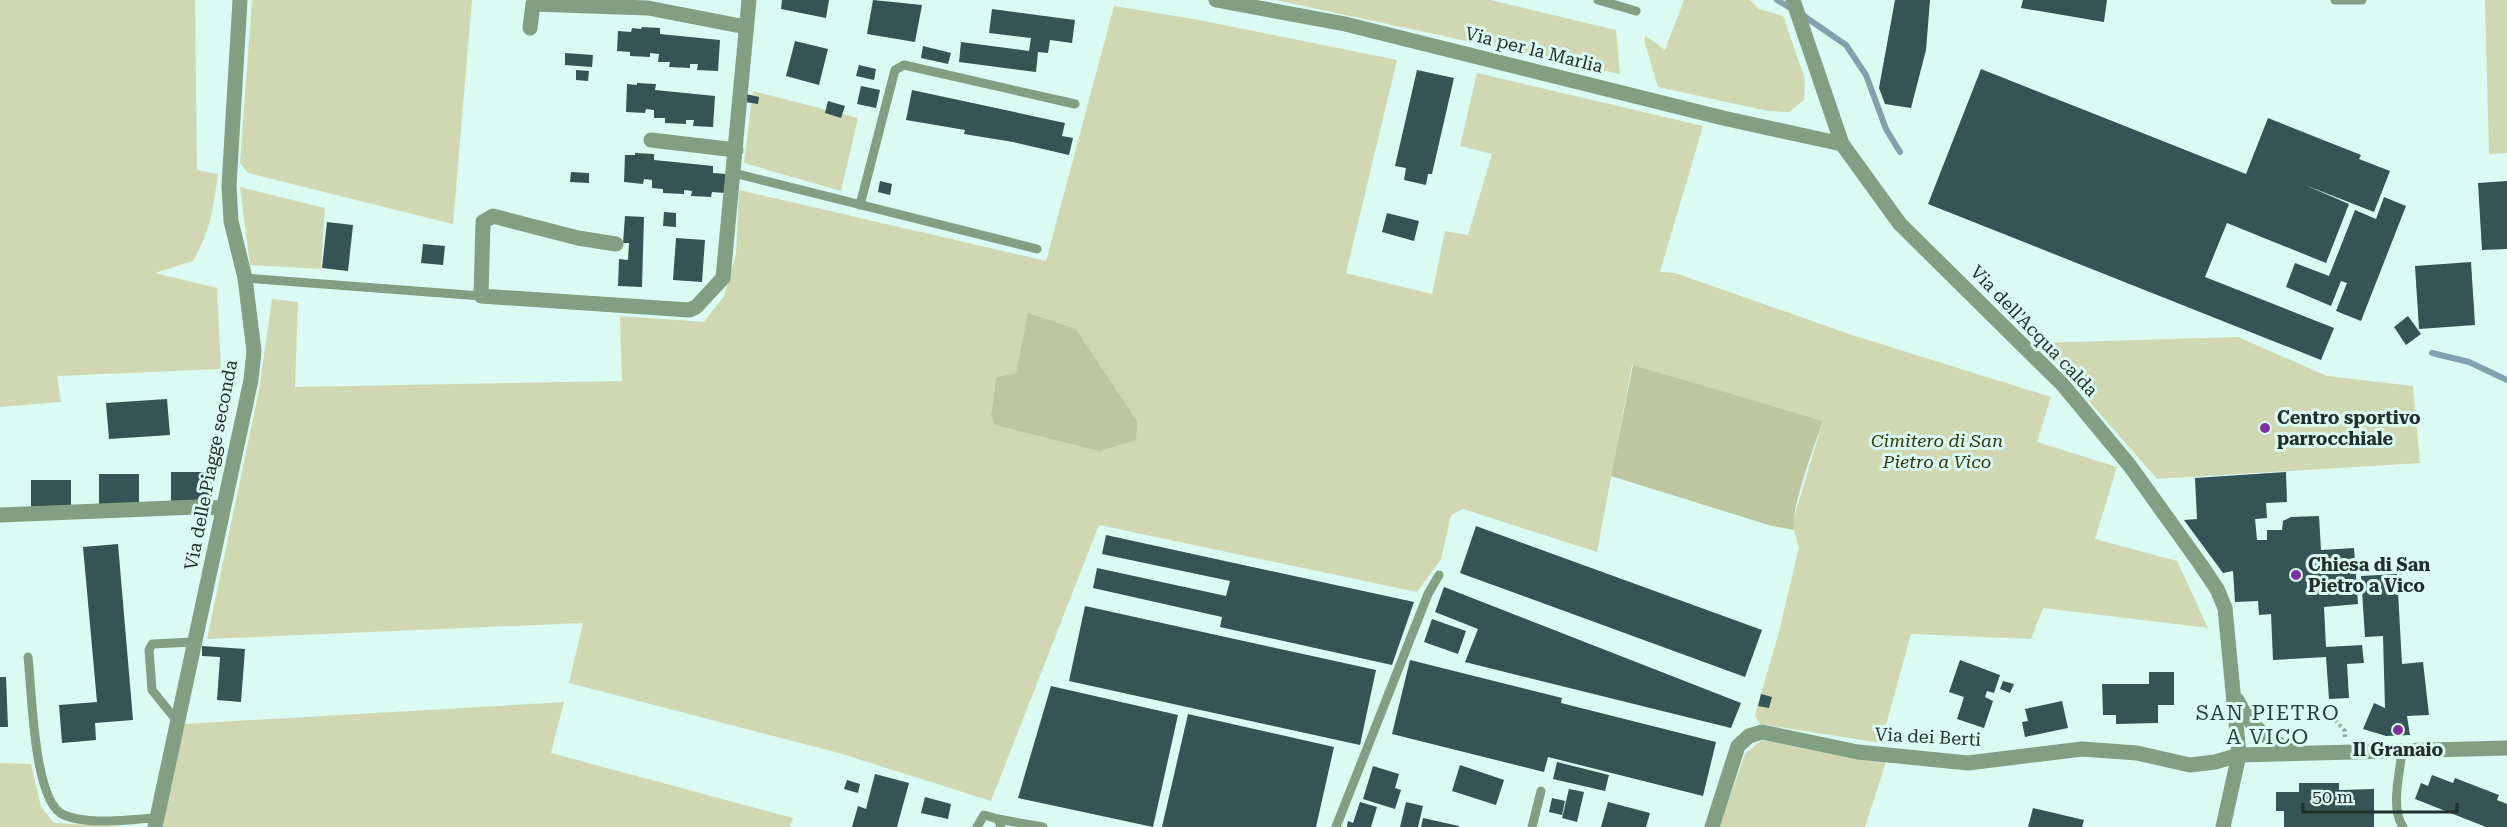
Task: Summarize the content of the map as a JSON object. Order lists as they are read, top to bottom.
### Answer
{
  "streets": {
    "street": [
      "Via per la Marlia",
      "Via dell'Acqua calda",
      "Via delle Piagge seconda",
      "Via dei Berti"
    ]
  },
  "crossings": [
    ["Via per la Marlia", "Via dell'Acqua calda"],
    ["Via dell'Acqua calda", "Via dei Berti"]
  ],
  "districts": ["SAN PIETRO A VICO"],
  "parks": ["Cimitero di San Pietro a Vico"],
  "places": ["Centro sportivo parrocchiale", "Chiesa di San Pietro a Vico", "Il Granaio"],
  "scale_bar": "50 m"
}
